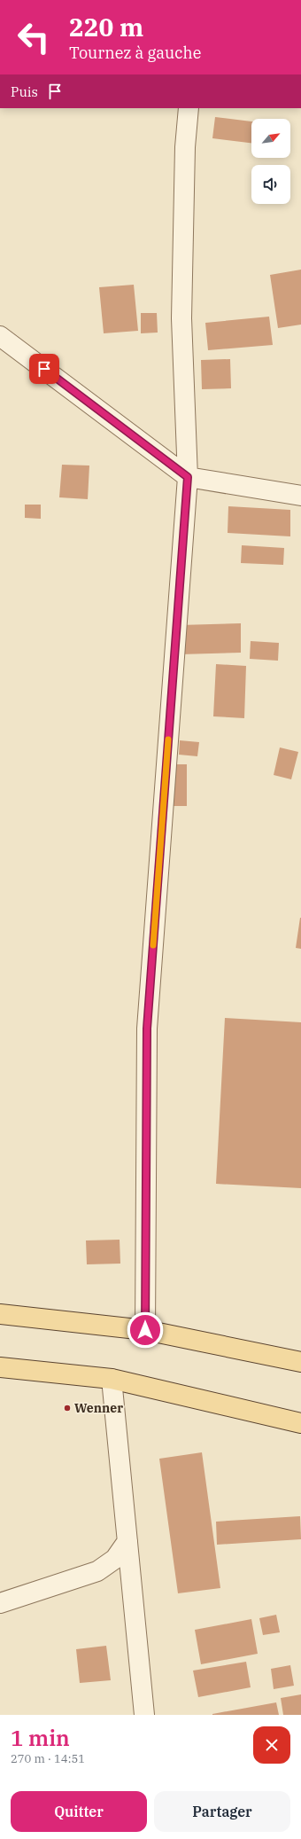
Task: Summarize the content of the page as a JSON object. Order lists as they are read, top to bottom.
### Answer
{
  "places": ["Wenner"],
  "north": "top right",
  "page": {
    "turn": ["220 m", "Tournez à gauche"],
    "then": "Puis",
    "heading": ["1 min", "270 m · 14:51"],
    "buttons": ["Quitter", "Partager"]
  }
}
